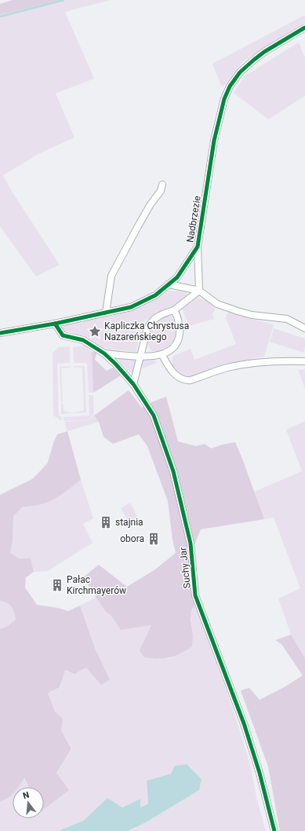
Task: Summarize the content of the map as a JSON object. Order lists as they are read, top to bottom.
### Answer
{
  "streets": {
    "street": ["Nadbrzezie", "Suchy Jar"]
  },
  "crossings": [
    ["Nadbrzezie", "Suchy Jar"]
  ],
  "places": {
    "place": ["Kapliczka Chrystusa Nazareńskiego"],
    "building": ["stajnia", "obora", "Pałac Kirchmayerów"]
  },
  "north": "top"
}
